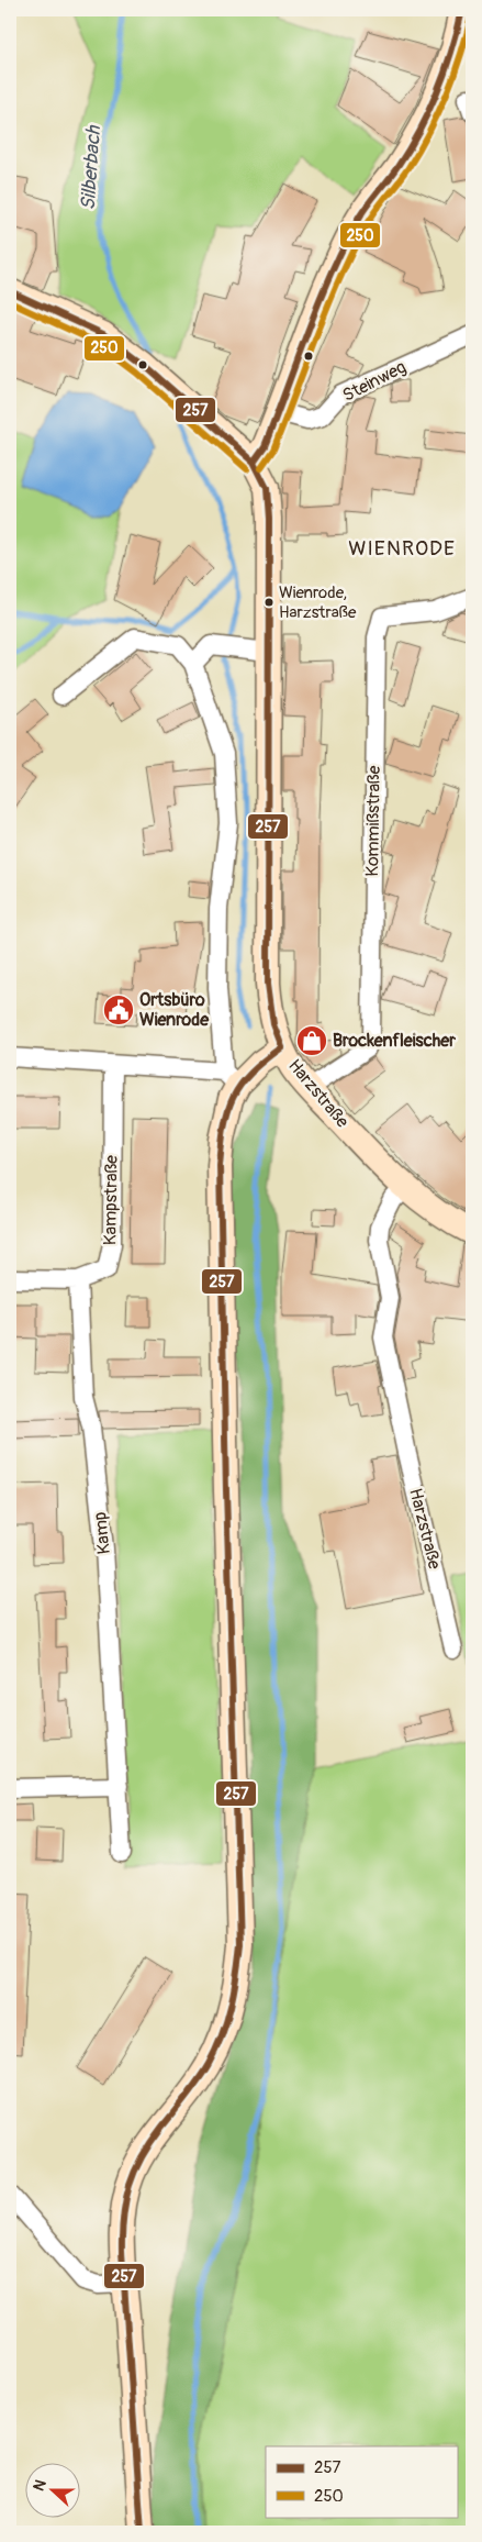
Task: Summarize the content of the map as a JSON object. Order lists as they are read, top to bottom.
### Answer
{
  "streets": {
    "street": [
      "Steinweg",
      "Kommißstraße",
      "Harzstraße",
      "Kampstraße",
      "Kamp"
    ]
  },
  "crossings": [
    ["Kommißstraße", "Harzstraße"],
    ["Kampstraße", "Kamp"]
  ],
  "districts": ["WIENRODE"],
  "water": ["Silberbach"],
  "places": {
    "other": ["Wienrode, Harzstraße"],
    "public building": ["Ortsbüro Wienrode"],
    "shop": ["Brockenfleischer"]
  },
  "lines": ["transit line 257", "transit line 250"],
  "legend": ["257", "250"],
  "north": "left"
}
